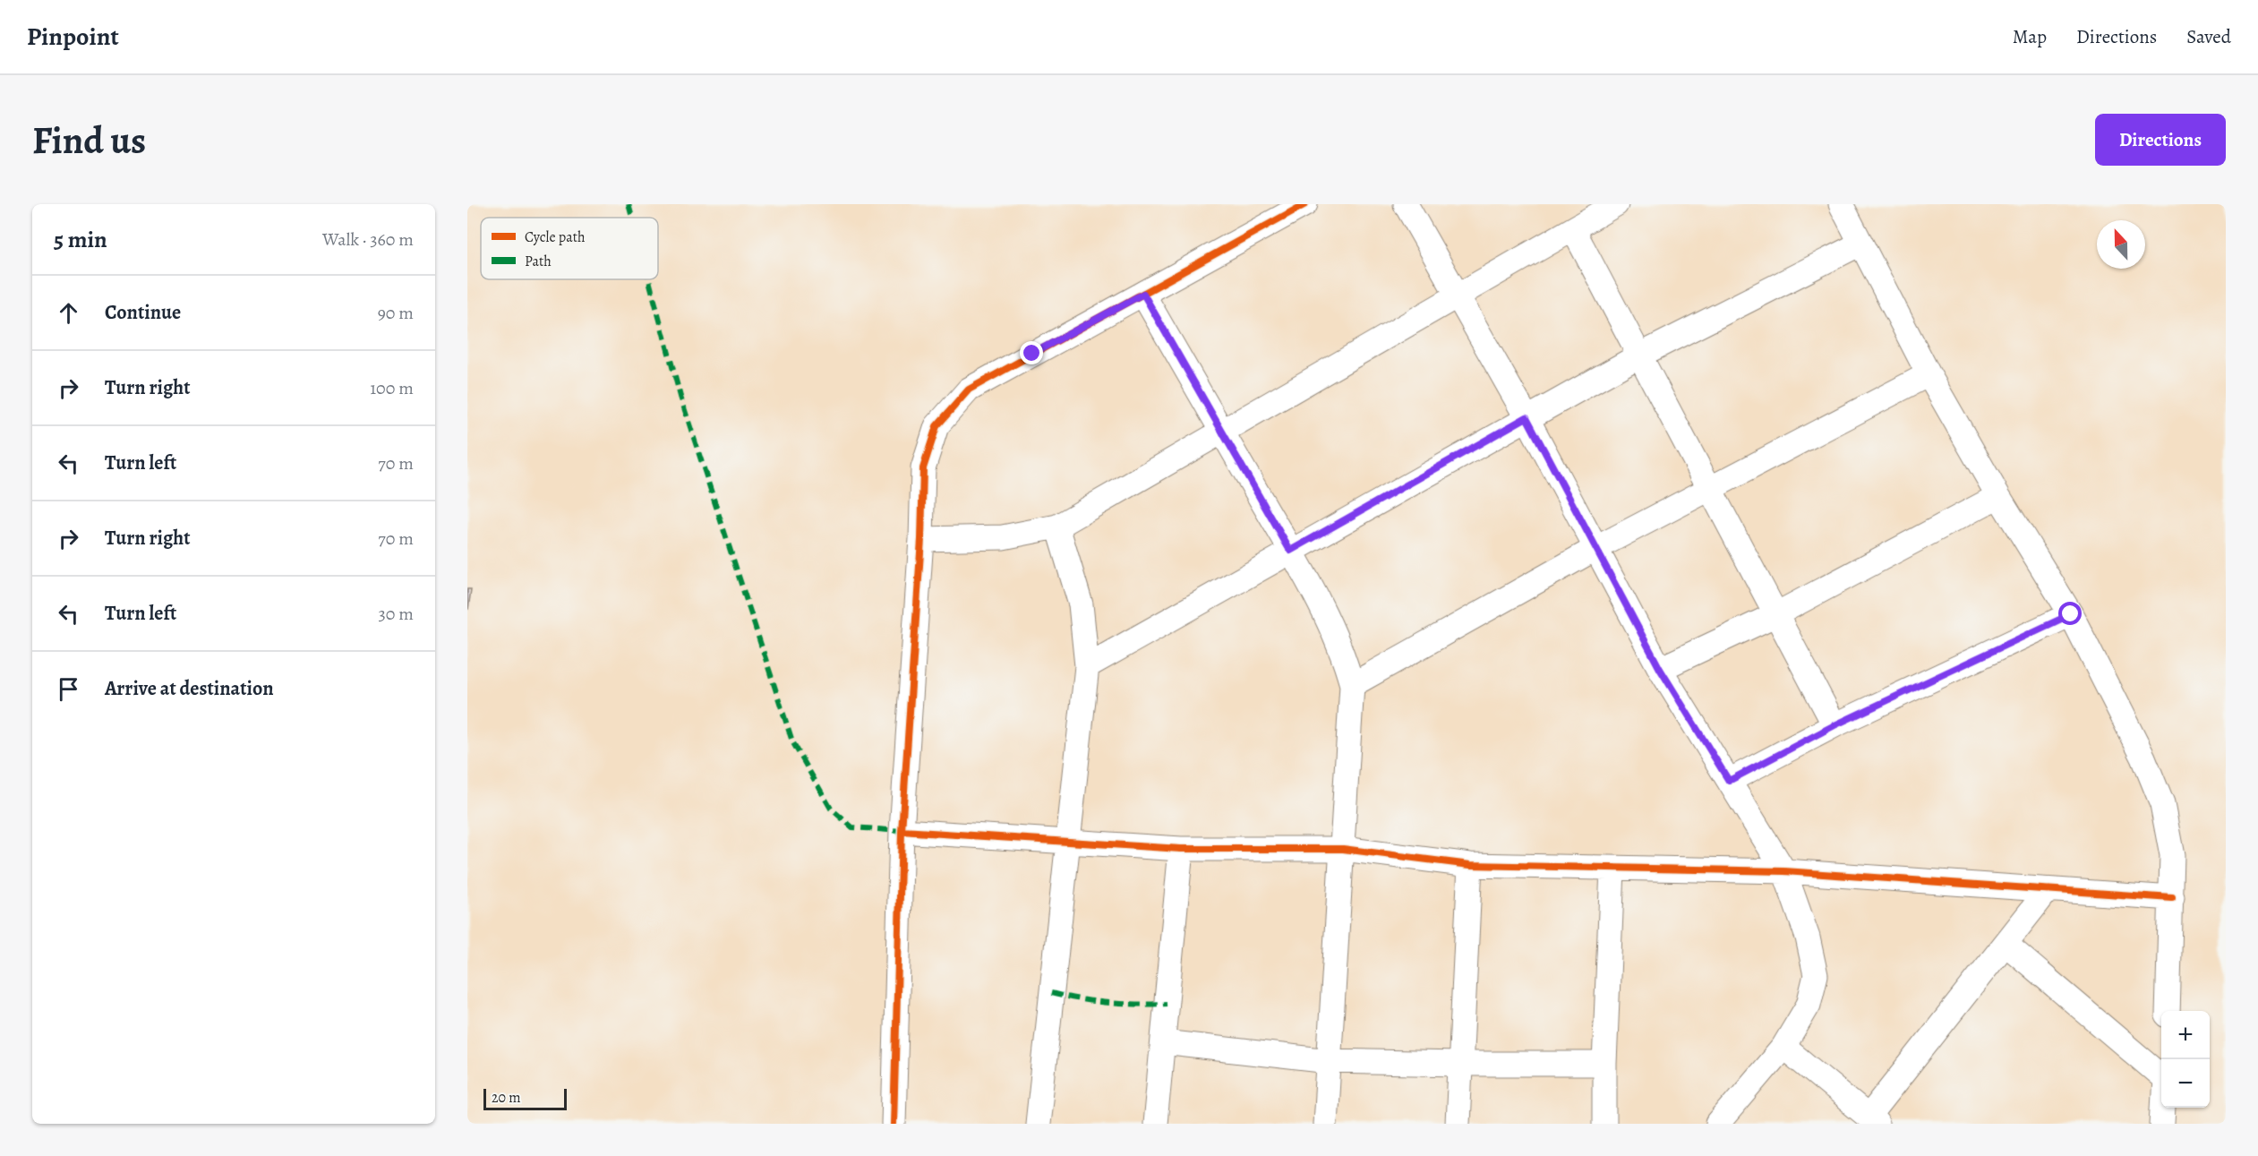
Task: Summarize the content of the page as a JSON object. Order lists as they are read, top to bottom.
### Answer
{
  "legend": ["Cycle path", "Path"],
  "scale_bar": "20 m",
  "north": "top",
  "page": {
    "header": "Pinpoint",
    "nav": ["Map", "Directions", "Saved"],
    "buttons": "Directions",
    "title": "Find us",
    "heading": ["5 min", "Walk · 360 m"],
    "list": [
      ["Continue", "90 m"],
      ["Turn right", "100 m"],
      ["Turn left", "70 m"],
      ["Turn right", "70 m"],
      ["Turn left", "30 m"],
      "Arrive at destination"
    ],
    "map_buttons": ["+", "−"],
    "scale": "20 m"
  }
}
